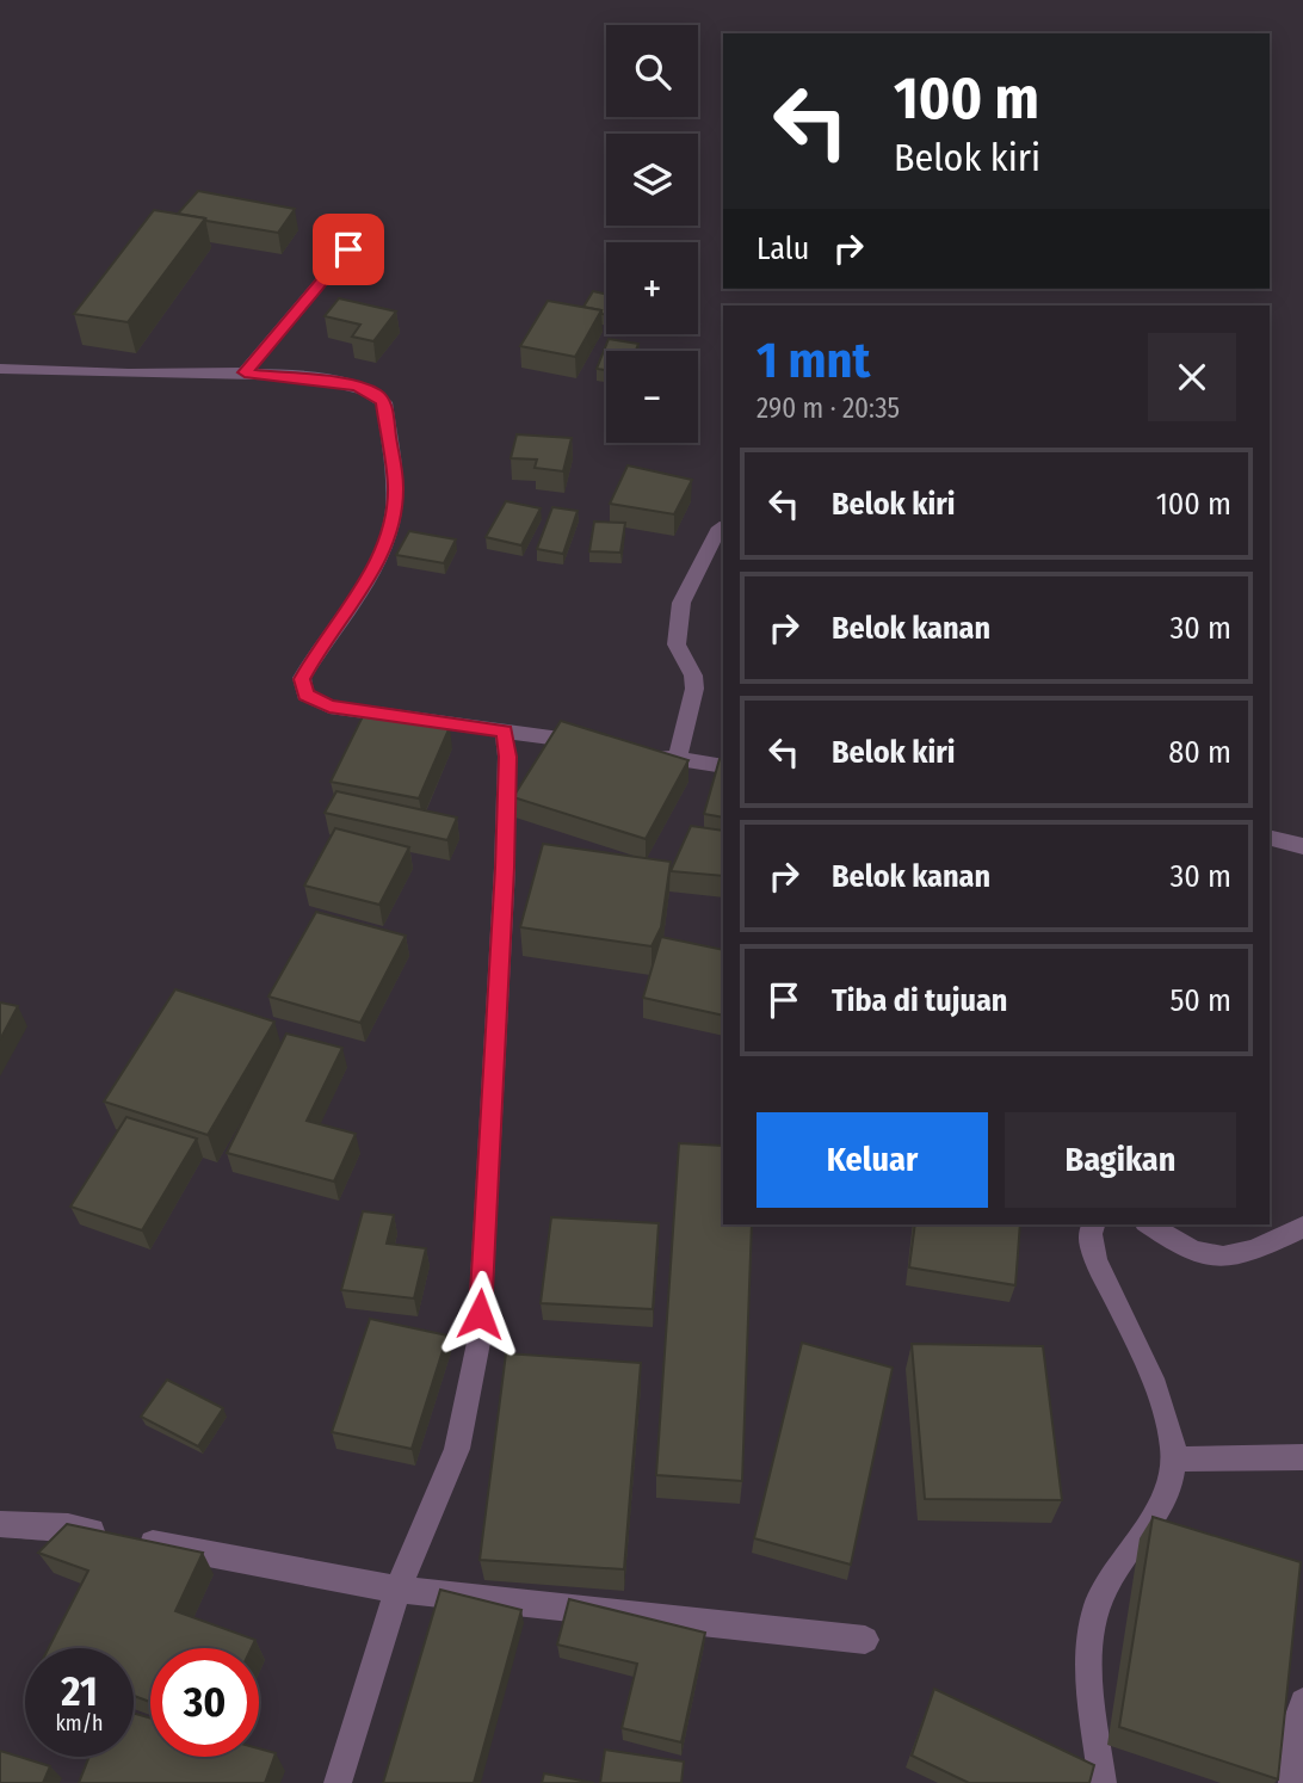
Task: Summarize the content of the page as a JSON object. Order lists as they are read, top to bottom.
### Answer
{
  "page": {
    "map_buttons": ["+", "−"],
    "turn": ["100 m", "Belok kiri"],
    "then": "Lalu",
    "heading": ["1 mnt", "290 m · 20:35"],
    "list": [
      {
        "name": "Belok kiri",
        "value": "100 m"
      },
      {
        "name": "Belok kanan",
        "value": "30 m"
      },
      {
        "name": "Belok kiri",
        "value": "80 m"
      },
      {
        "name": "Belok kanan",
        "value": "30 m"
      },
      {
        "name": "Tiba di tujuan",
        "value": "50 m"
      }
    ],
    "buttons": ["Keluar", "Bagikan"],
    "speed": "21 km/h",
    "limit": "30"
  }
}
